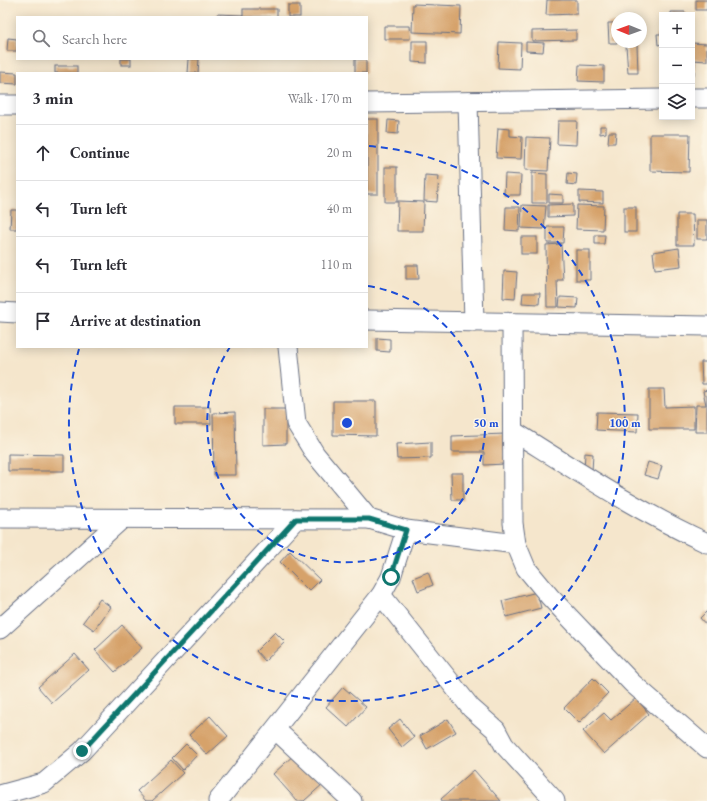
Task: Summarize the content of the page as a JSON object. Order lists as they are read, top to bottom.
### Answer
{
  "north": "left",
  "page": {
    "map_buttons": ["+", "−"],
    "search": "Search here",
    "heading": ["3 min", "Walk · 170 m"],
    "list": [
      ["Continue", "20 m"],
      ["Turn left", "40 m"],
      ["Turn left", "110 m"],
      "Arrive at destination"
    ]
  },
  "rings": ["50 m", "100 m"]
}
